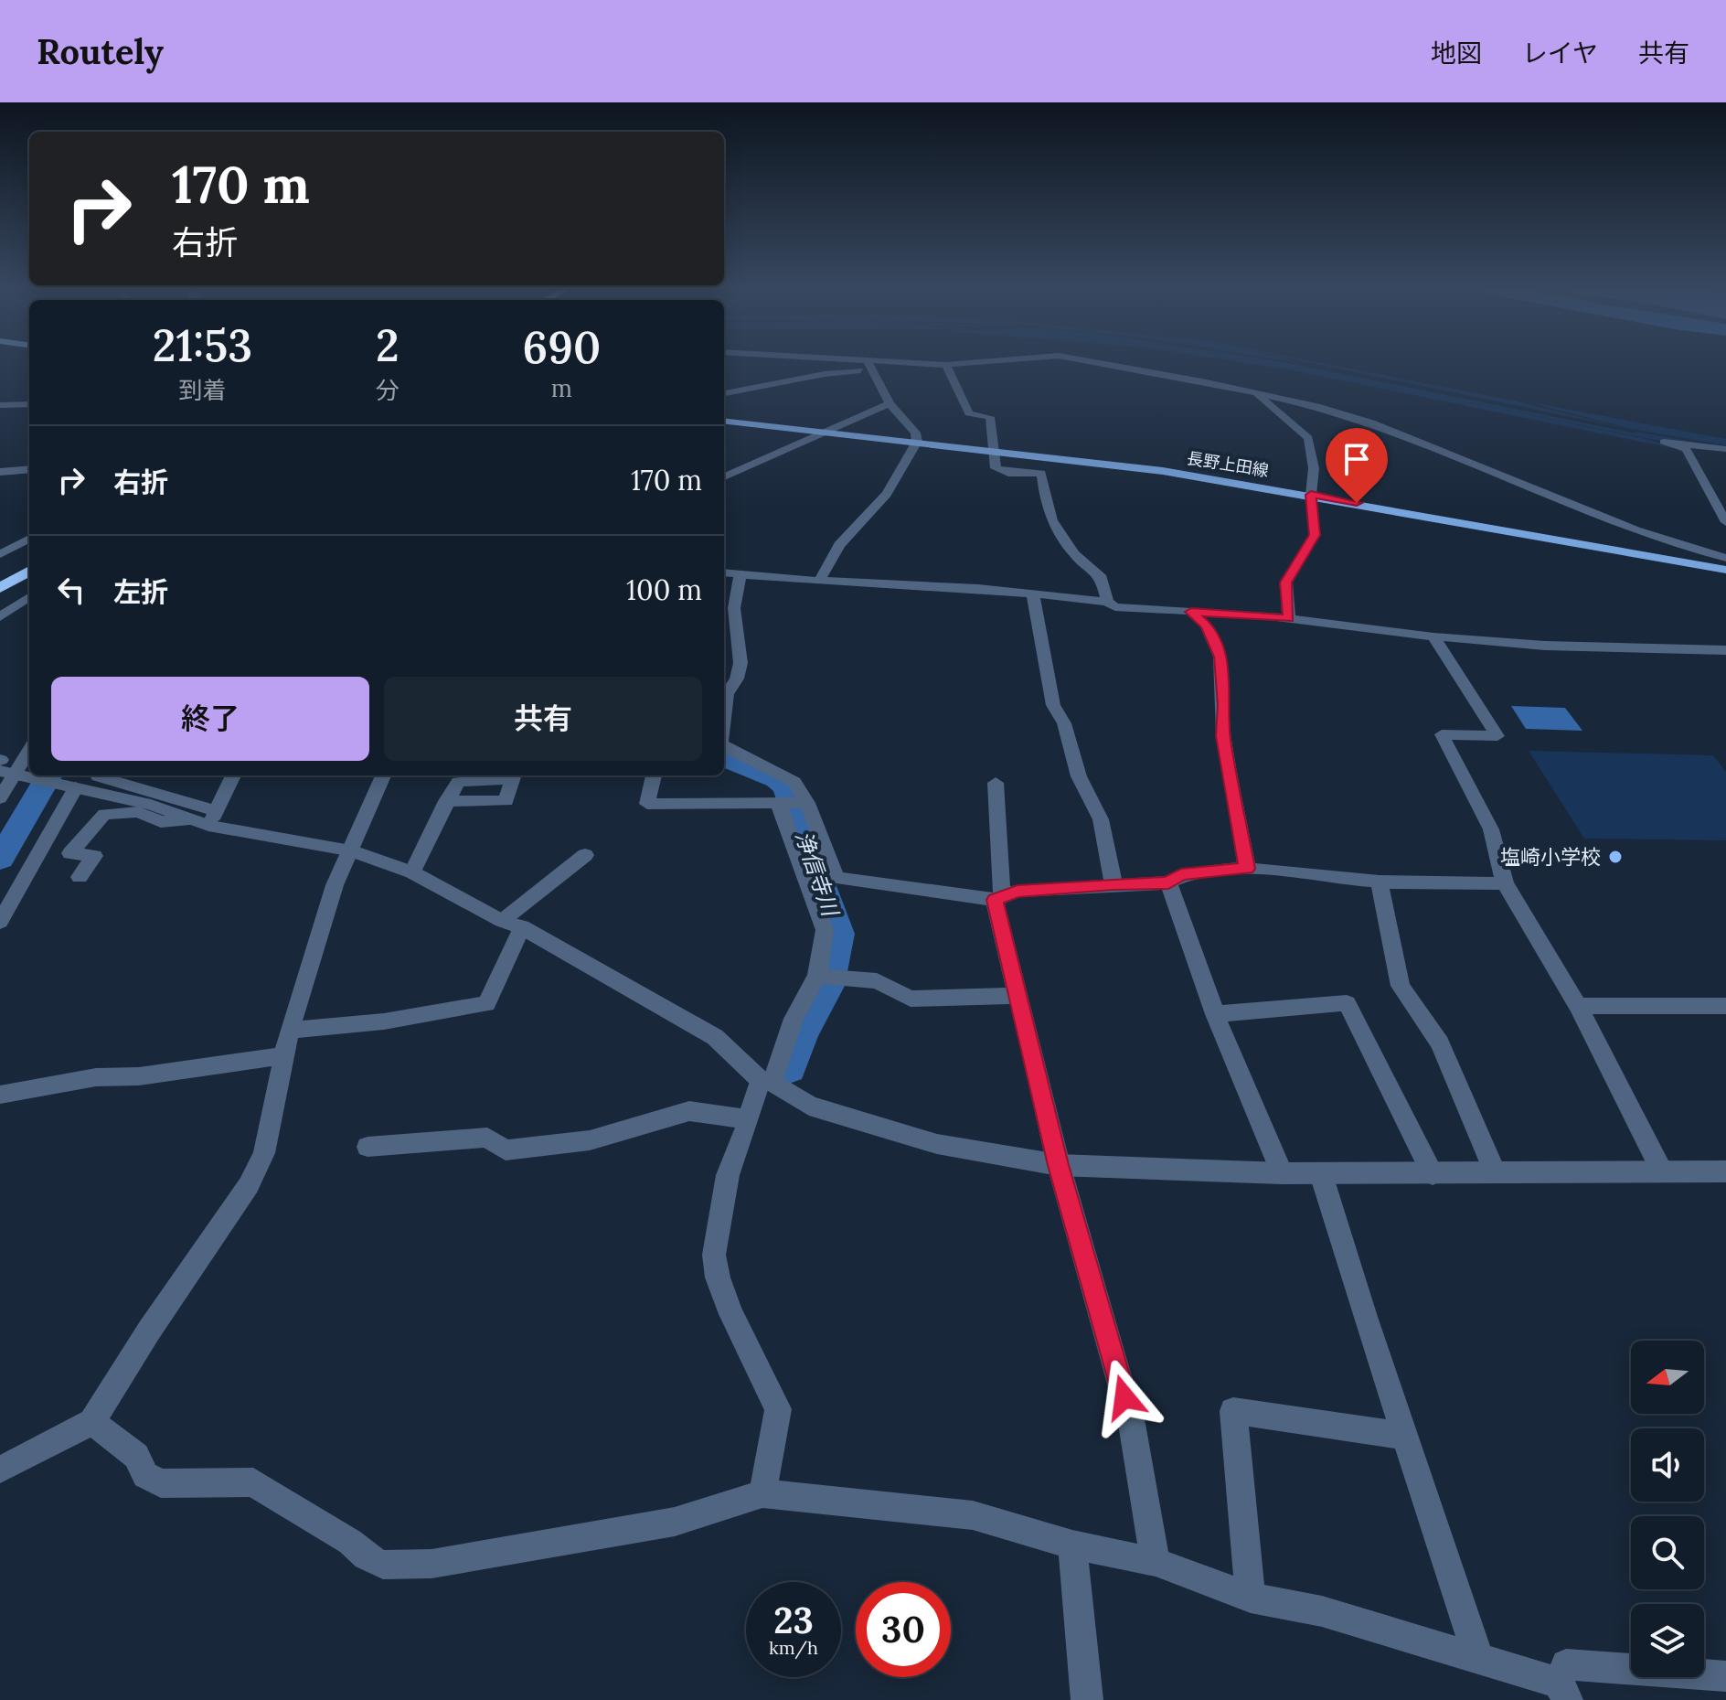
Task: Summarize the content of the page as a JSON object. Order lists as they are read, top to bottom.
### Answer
{
  "streets": {
    "main road": ["長野上田線"]
  },
  "water": ["浄信寺川"],
  "places": ["塩崎小学校"],
  "north": "left",
  "page": {
    "header": "Routely",
    "nav": ["地図", "レイヤ", "共有"],
    "turn": ["170 m", "右折"],
    "eta": [
      "21:53",
      "到着",
      "2",
      "分",
      "690",
      "m"
    ],
    "list": [
      {
        "name": "右折",
        "value": "170 m"
      },
      {
        "name": "左折",
        "value": "100 m"
      }
    ],
    "buttons": ["終了", "共有"],
    "speed": "23 km/h",
    "limit": "30"
  }
}
